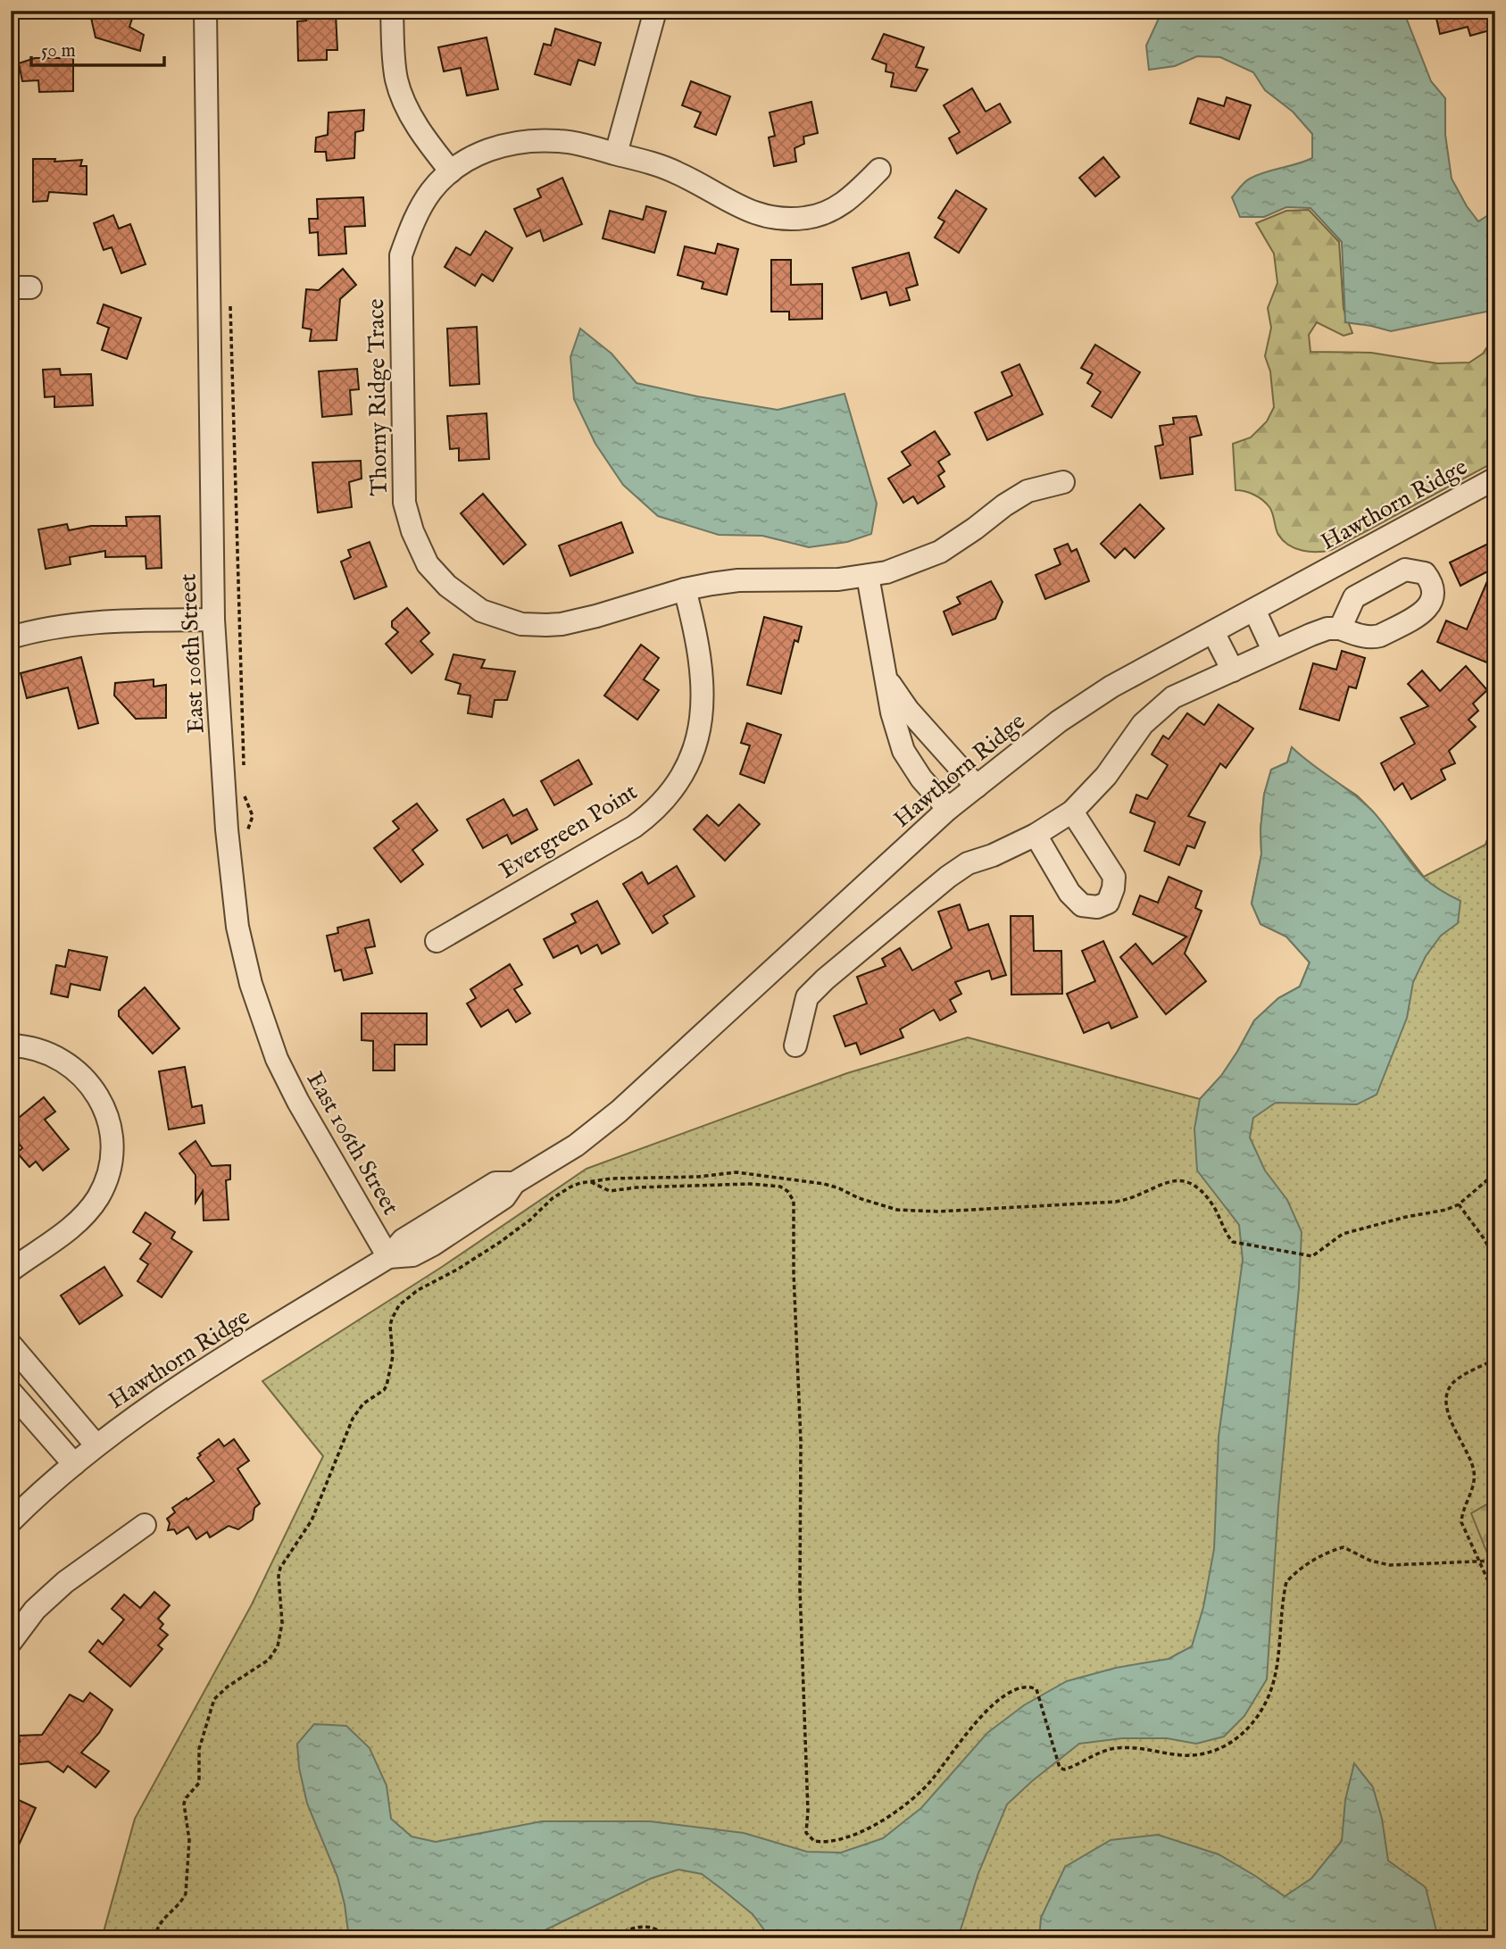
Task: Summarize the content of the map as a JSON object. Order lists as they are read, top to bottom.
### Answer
{
  "streets": {
    "street": [
      "Thorny Ridge Trace",
      "Hawthorn Ridge",
      "East 106th Street",
      "Evergreen Point"
    ]
  },
  "crossings": [
    ["Thorny Ridge Trace", "Evergreen Point"],
    ["Hawthorn Ridge", "East 106th Street"]
  ],
  "scale_bar": "50 m"
}
